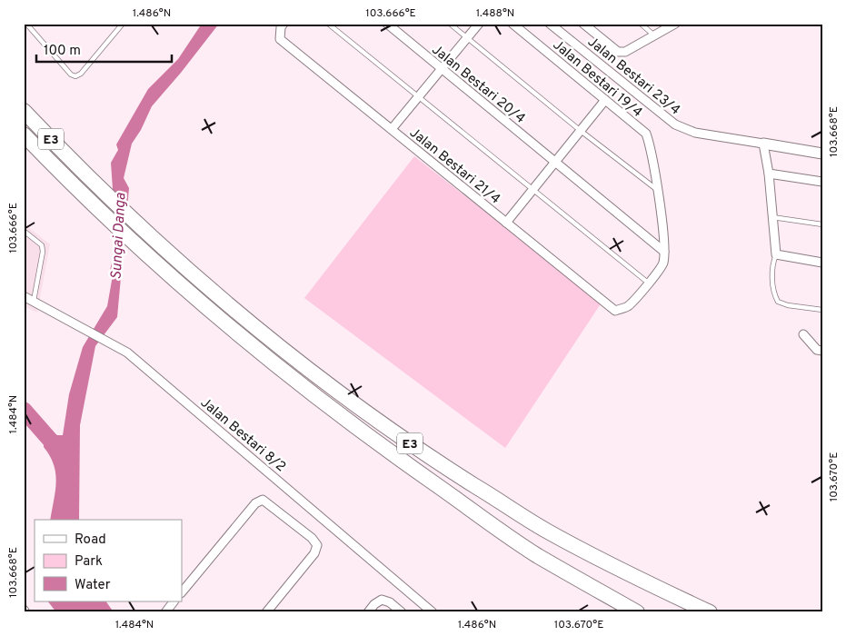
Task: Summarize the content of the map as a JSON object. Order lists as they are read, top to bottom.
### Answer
{
  "streets": {
    "highway": ["E3"],
    "street": [
      "Jalan Bestari 23/4",
      "Jalan Bestari 19/4",
      "Jalan Bestari 20/4",
      "Jalan Bestari 21/4",
      "Jalan Bestari 8/2"
    ]
  },
  "water": ["Sungai Danga"],
  "legend": ["Road", "Park", "Water"],
  "scale_bar": "100 m",
  "coordinates": [
    "1.486°N",
    "103.666°E",
    "1.488°N",
    "103.668°E",
    "1.484°N",
    "103.670°E"
  ]
}
